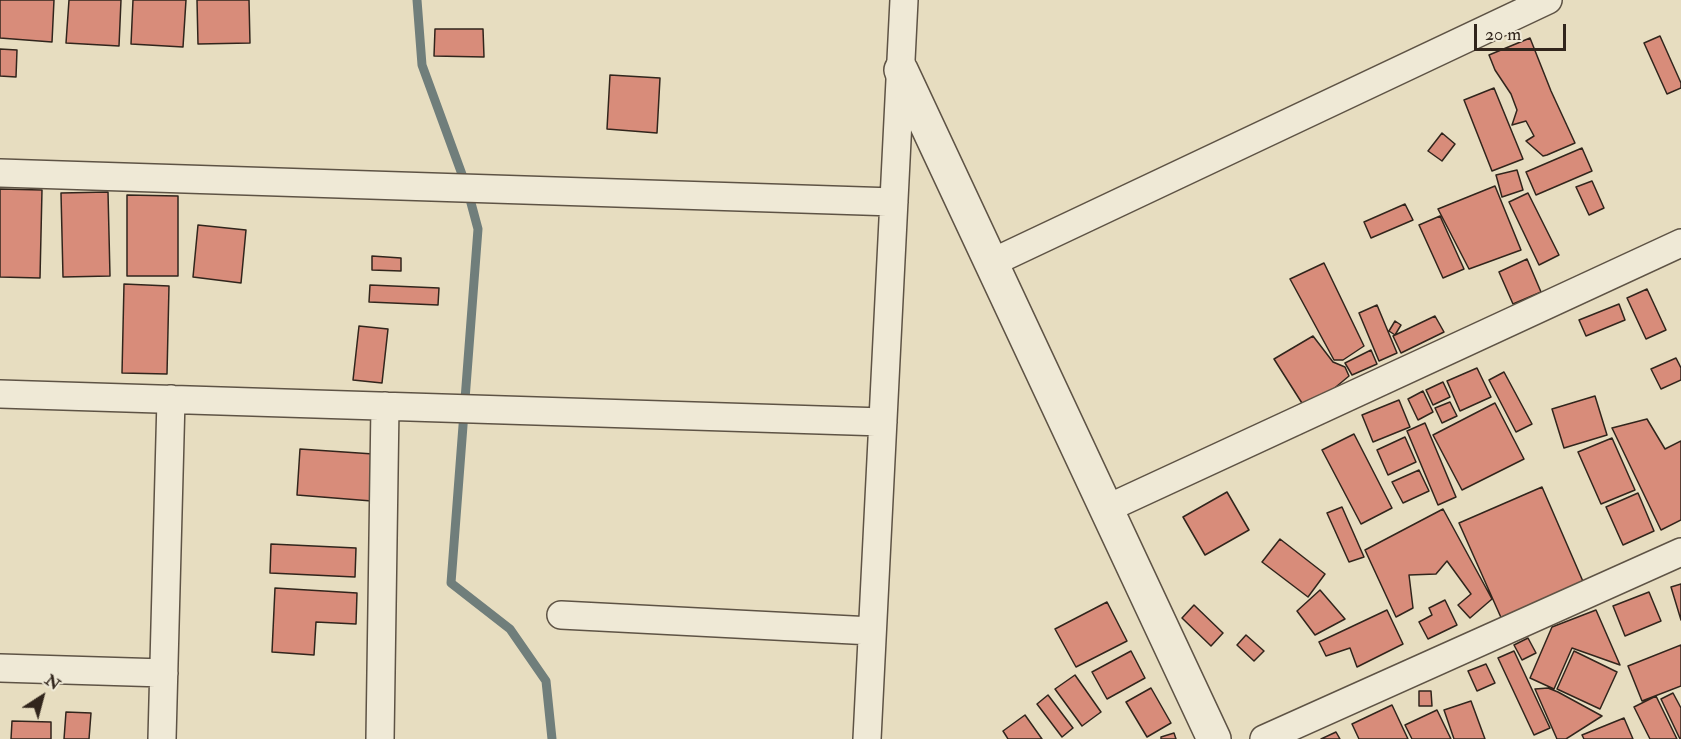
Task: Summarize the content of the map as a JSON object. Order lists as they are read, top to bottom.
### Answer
{
  "scale_bar": "20 m",
  "north": "top right"
}
